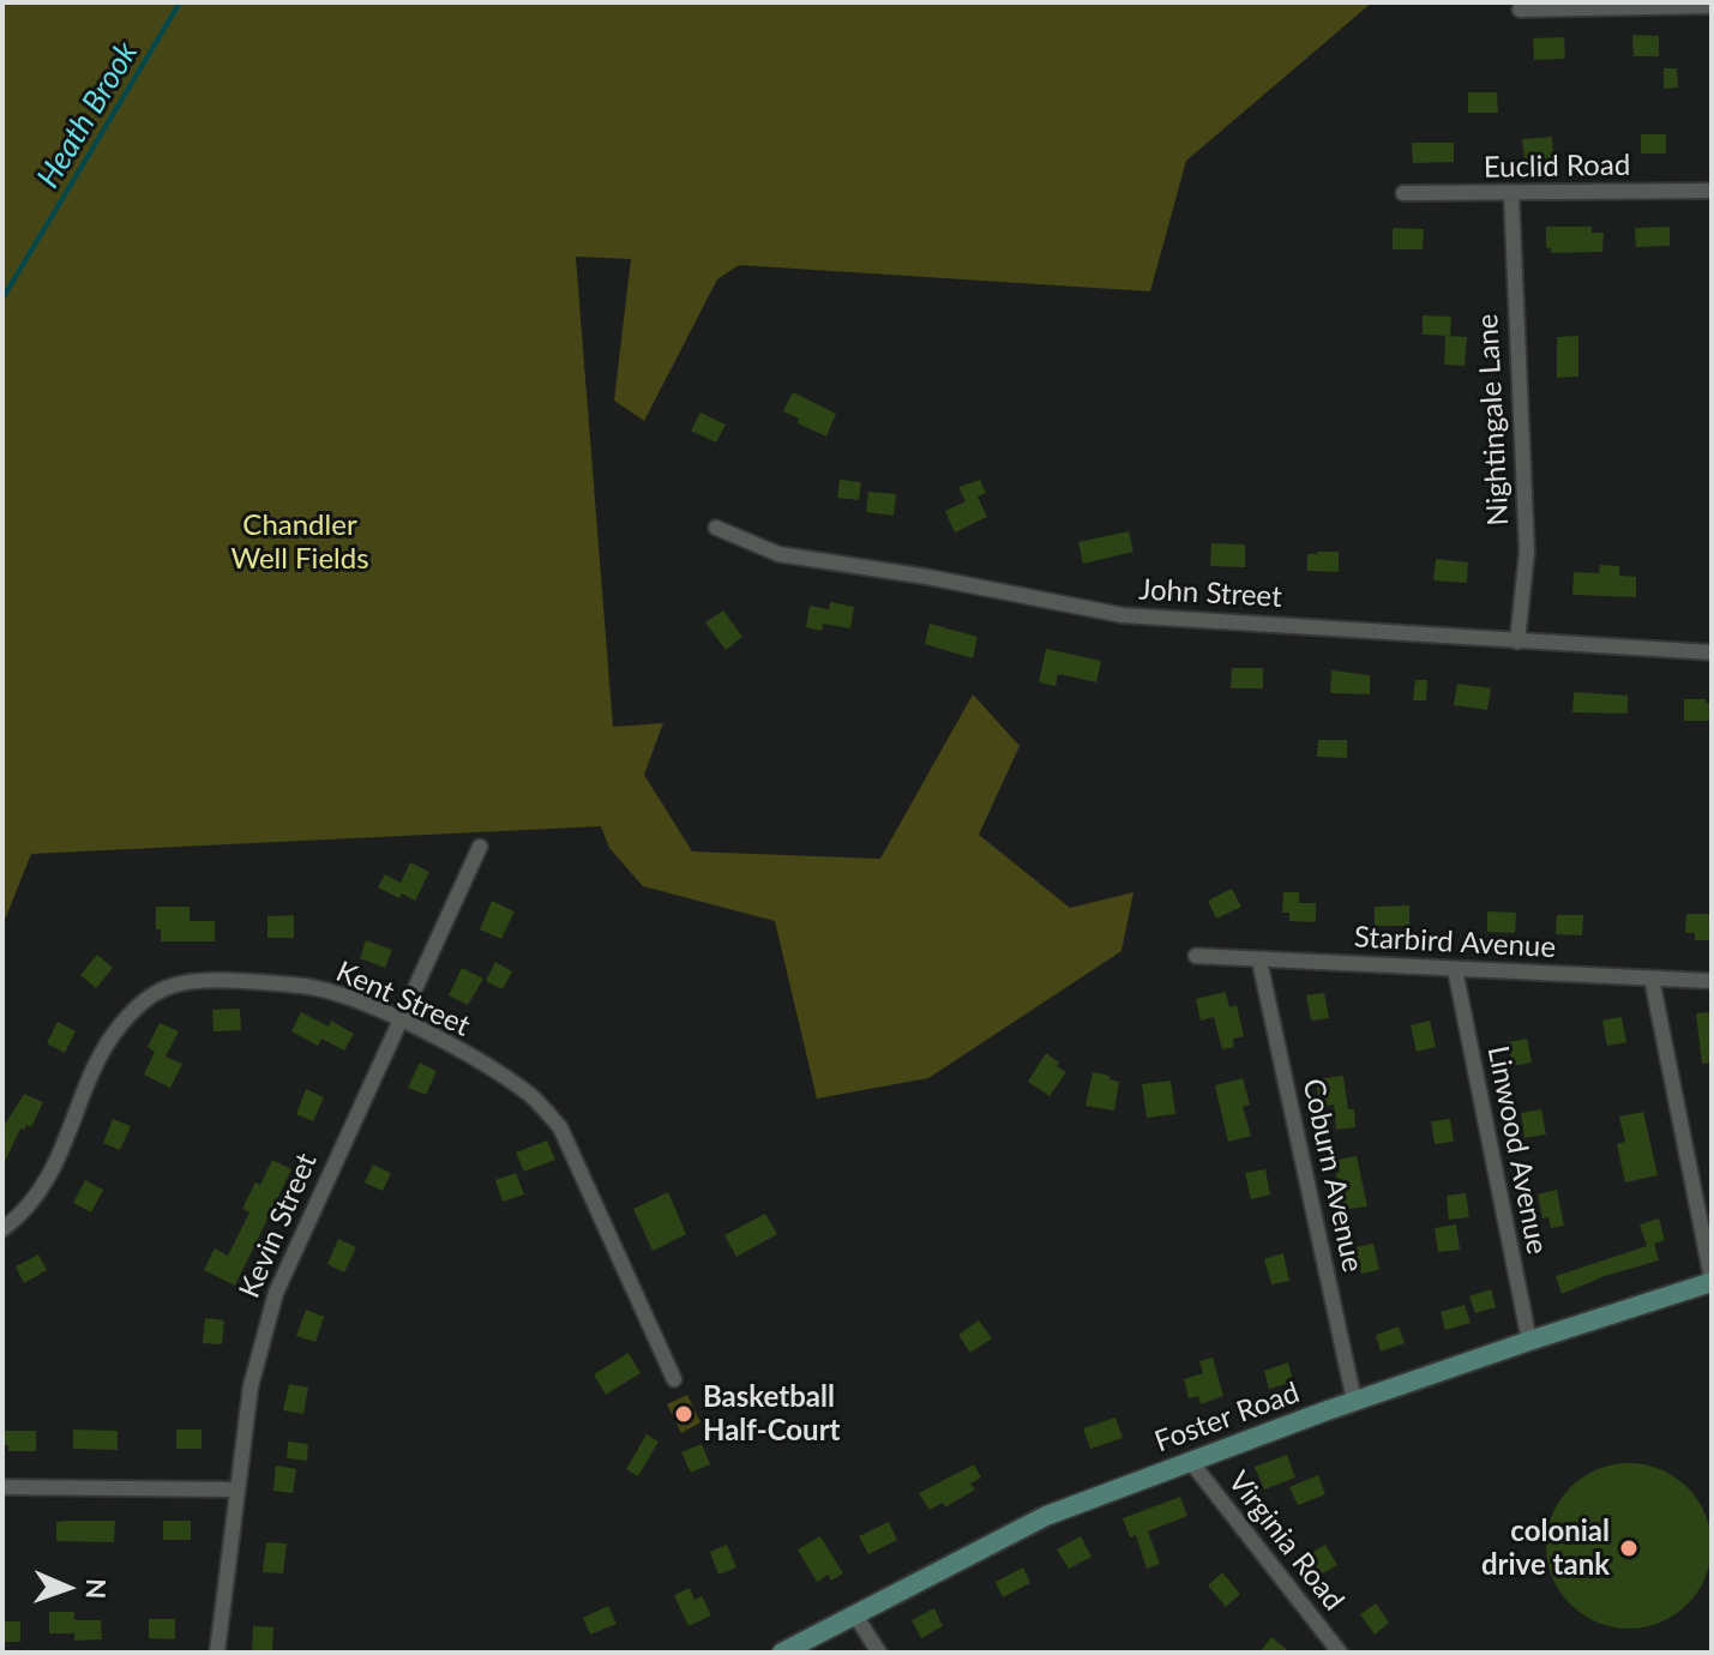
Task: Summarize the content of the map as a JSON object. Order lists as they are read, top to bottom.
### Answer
{
  "streets": {
    "street": [
      "Euclid Road",
      "Nightingale Lane",
      "John Street",
      "Starbird Avenue",
      "Kent Street",
      "Linwood Avenue",
      "Coburn Avenue",
      "Kevin Street",
      "Foster Road",
      "Virginia Road"
    ]
  },
  "crossings": [
    ["Euclid Road", "Nightingale Lane"],
    ["Nightingale Lane", "John Street"],
    ["Starbird Avenue", "Linwood Avenue"],
    ["Starbird Avenue", "Coburn Avenue"],
    ["Kent Street", "Kevin Street"],
    ["Linwood Avenue", "Foster Road"],
    ["Coburn Avenue", "Foster Road"],
    ["Foster Road", "Virginia Road"]
  ],
  "water": ["Heath Brook"],
  "parks": ["Chandler Well Fields"],
  "places": ["Basketball Half-Court", "colonial drive tank"],
  "north": "right"
}
